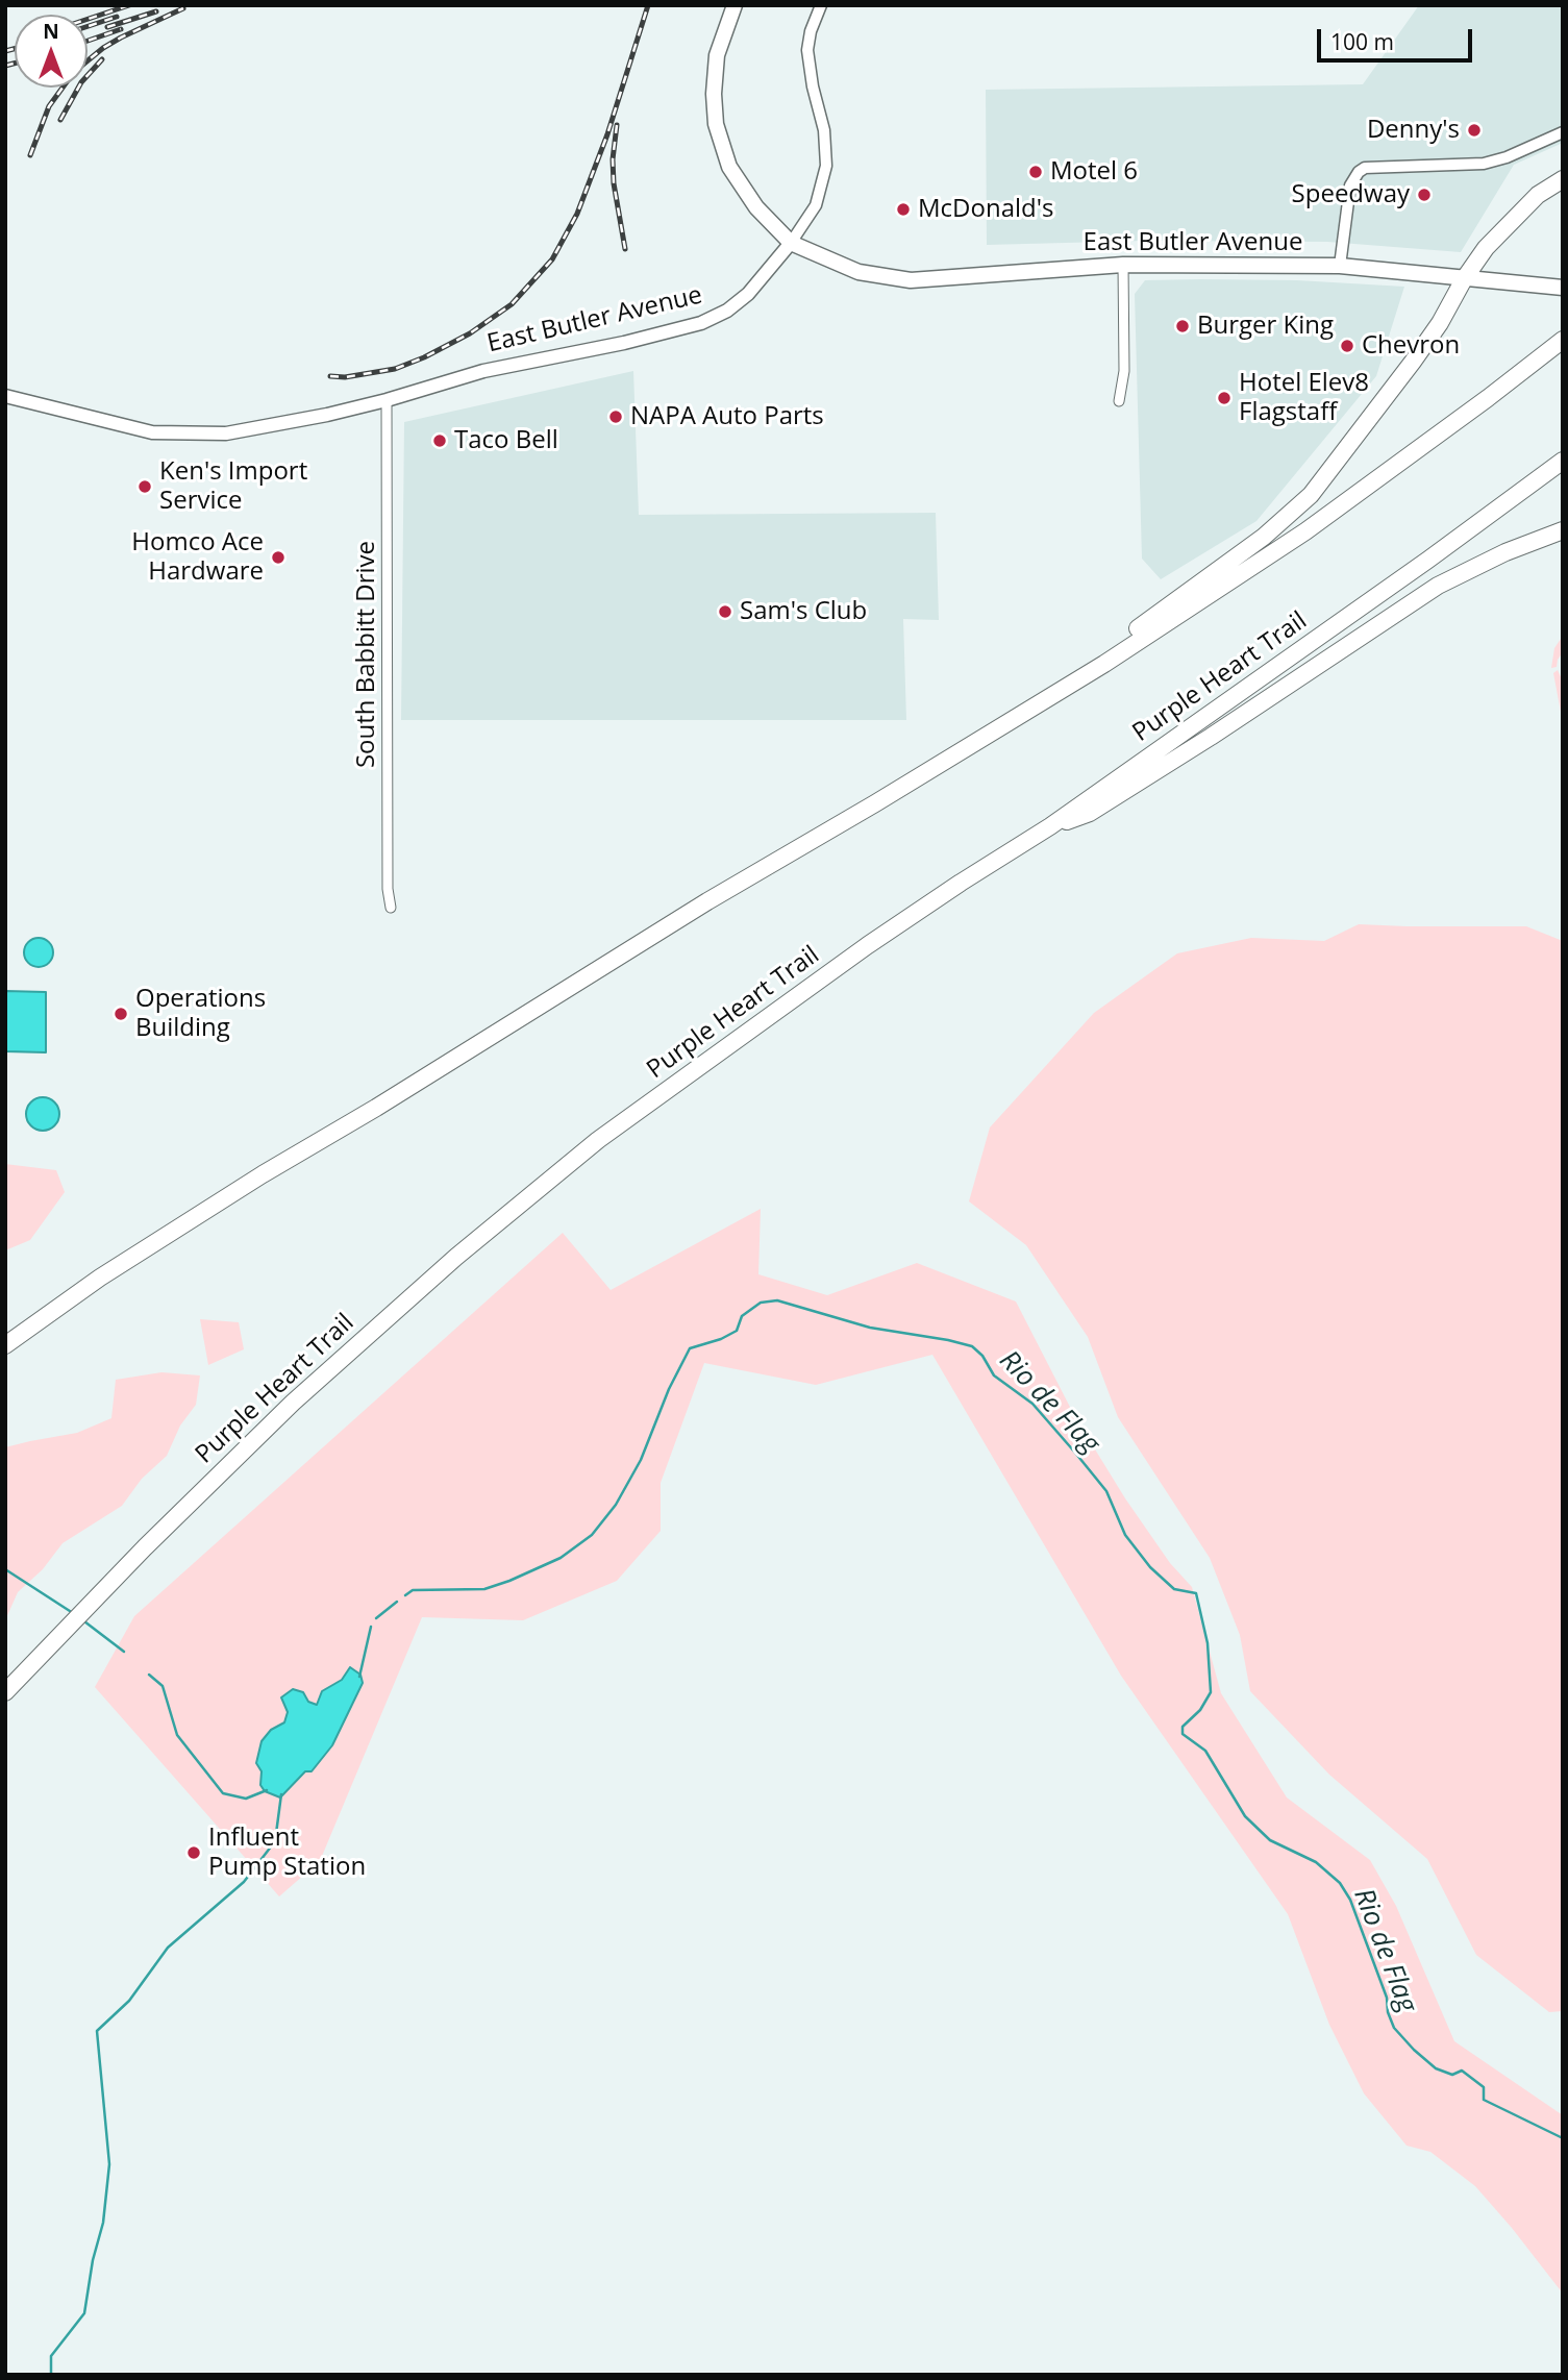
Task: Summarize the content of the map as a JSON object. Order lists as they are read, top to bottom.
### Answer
{
  "streets": {
    "highway": ["Purple Heart Trail"],
    "main road": ["East Butler Avenue"],
    "street": ["South Babbitt Drive"]
  },
  "crossings": [
    ["East Butler Avenue", "South Babbitt Drive"]
  ],
  "water": ["Rio de Flag"],
  "places": [
    "Denny's",
    "Motel 6",
    "Speedway",
    "McDonald's",
    "Burger King",
    "Chevron",
    "Hotel Elev8 Flagstaff",
    "NAPA Auto Parts",
    "Taco Bell",
    "Ken's Import Service",
    "Homco Ace Hardware",
    "Sam's Club",
    "Operations Building",
    "Influent Pump Station"
  ],
  "scale_bar": "100 m",
  "north": "top"
}
